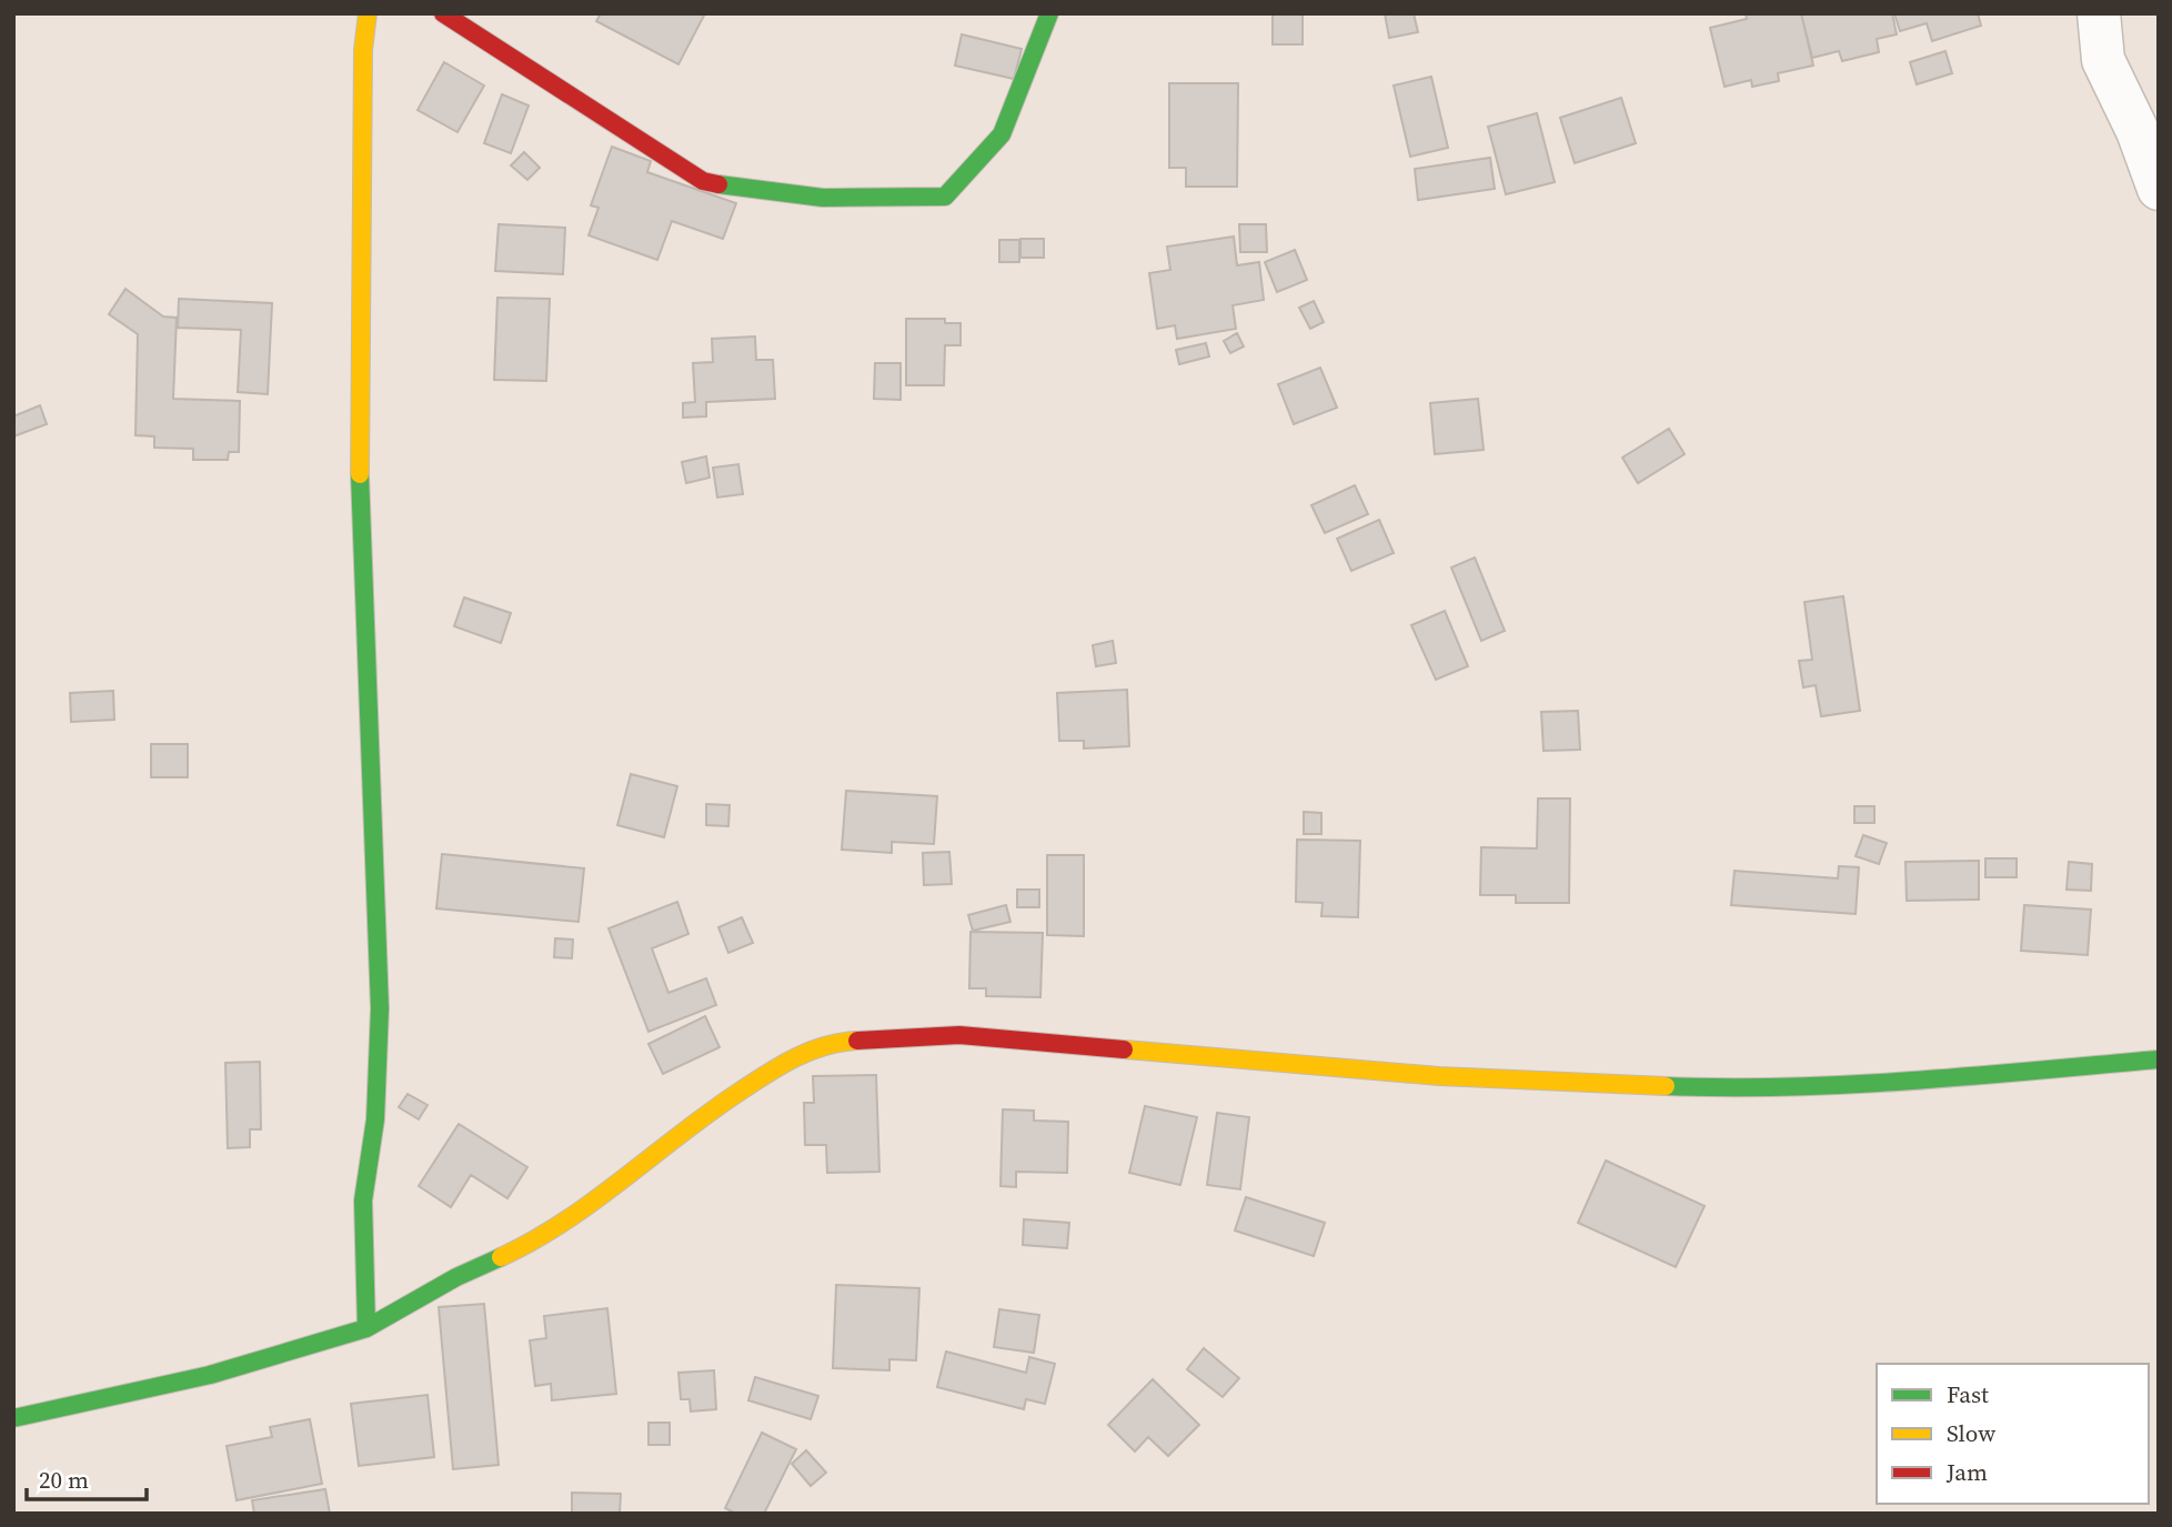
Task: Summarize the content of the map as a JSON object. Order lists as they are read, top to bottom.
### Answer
{
  "legend": ["Fast", "Slow", "Jam"],
  "scale_bar": "20 m"
}
